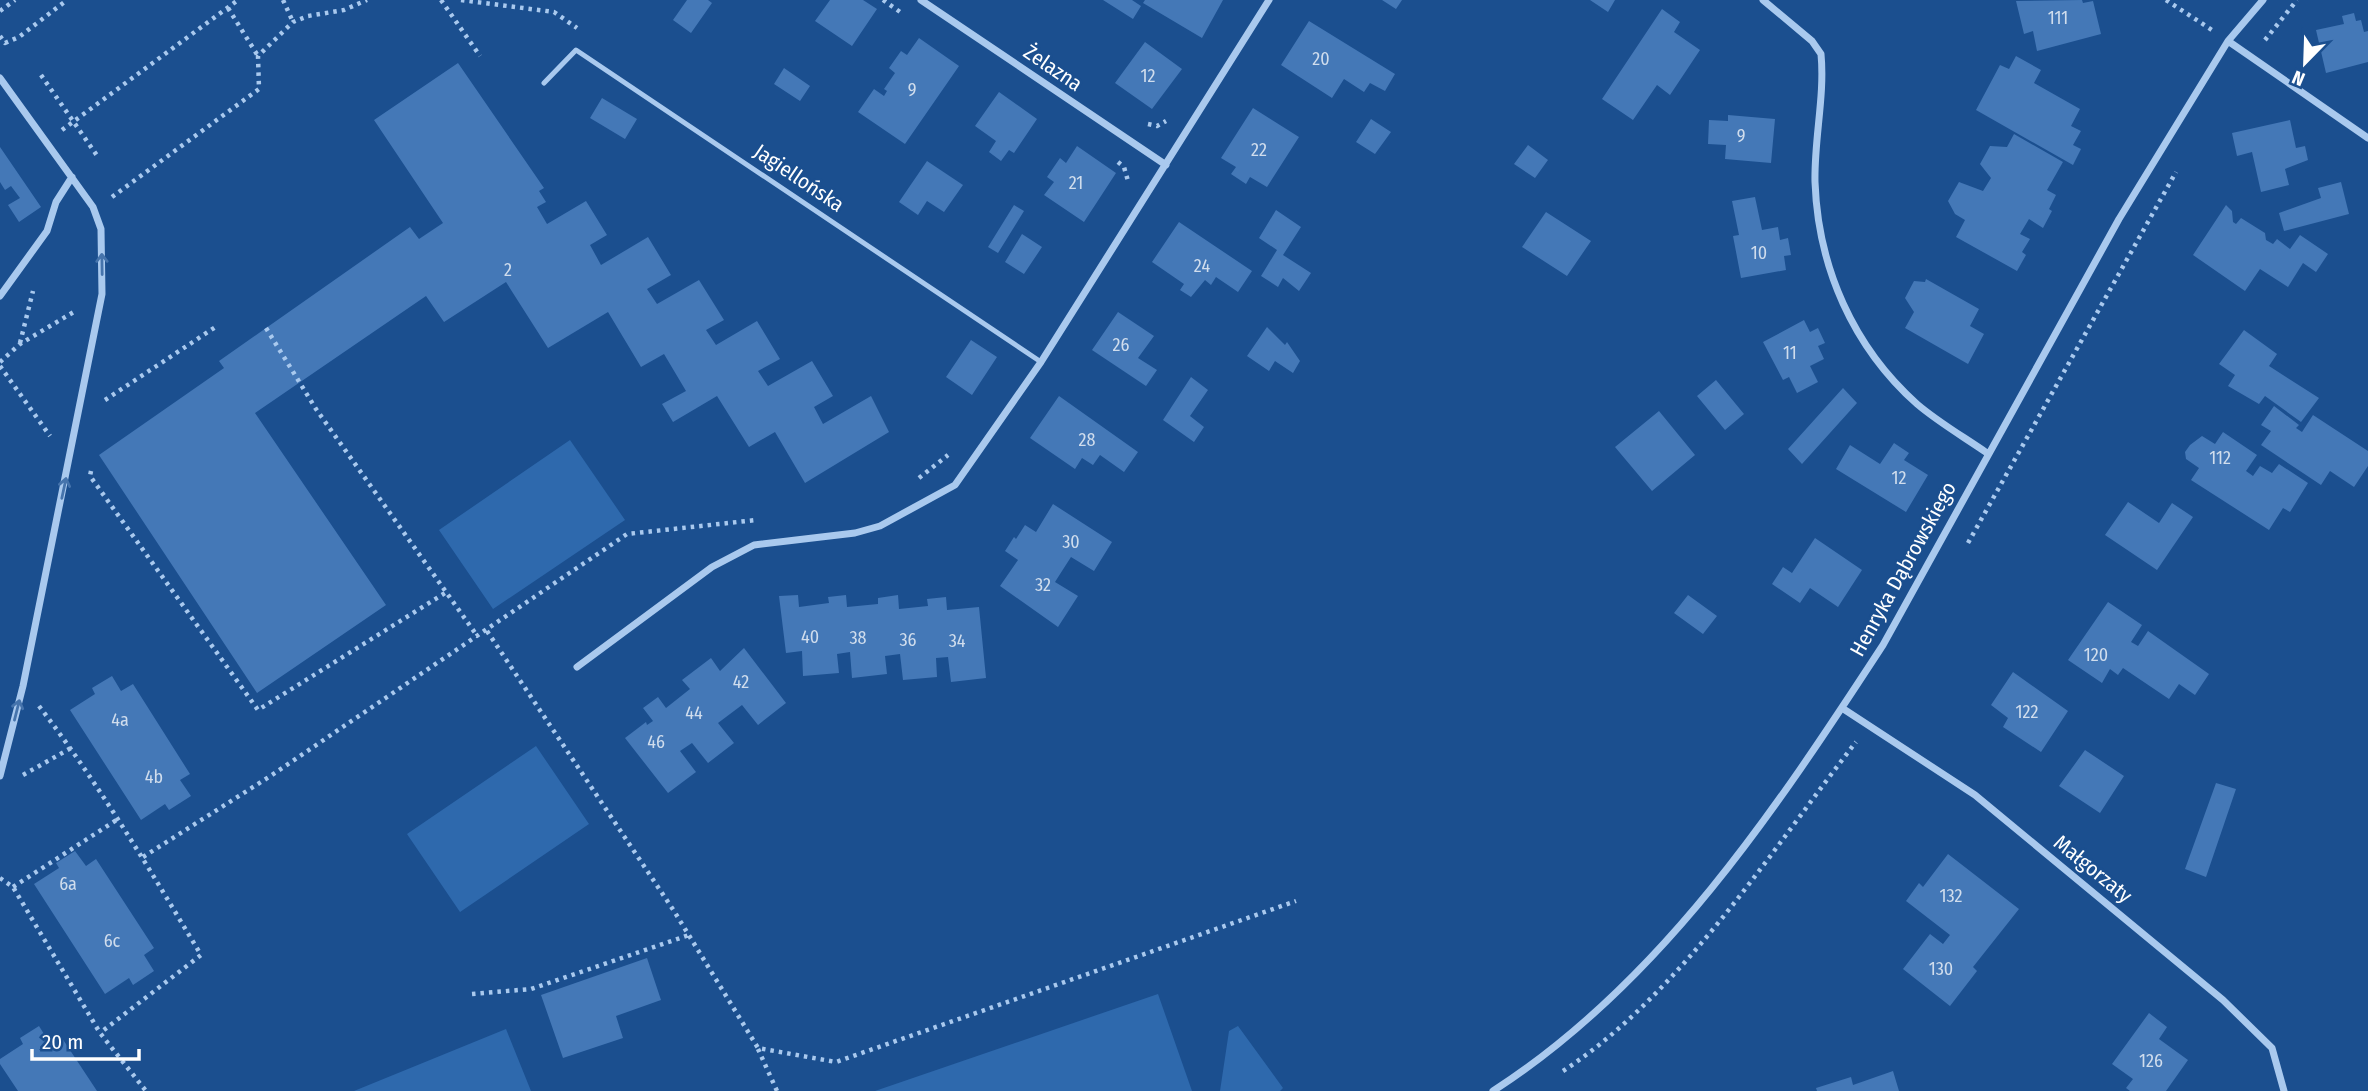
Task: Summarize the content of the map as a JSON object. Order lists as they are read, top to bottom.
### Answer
{
  "streets": {
    "street": ["Żelazna", "Henryka Dąbrowskiego", "Małgorzaty"],
    "lane": ["Jagiellońska"]
  },
  "crossings": [
    ["Henryka Dąbrowskiego", "Małgorzaty"]
  ],
  "house_numbers": [
    "111",
    "20",
    "12",
    "9",
    "9",
    "22",
    "21",
    "10",
    "24",
    "2",
    "26",
    "11",
    "28",
    "112",
    "12",
    "30",
    "32",
    "40",
    "38",
    "36",
    "34",
    "120",
    "42",
    "122",
    "44",
    "4a",
    "46",
    "4b",
    "6a",
    "132",
    "6c",
    "130",
    "126"
  ],
  "scale_bar": "20 m",
  "north": "bottom left"
}
